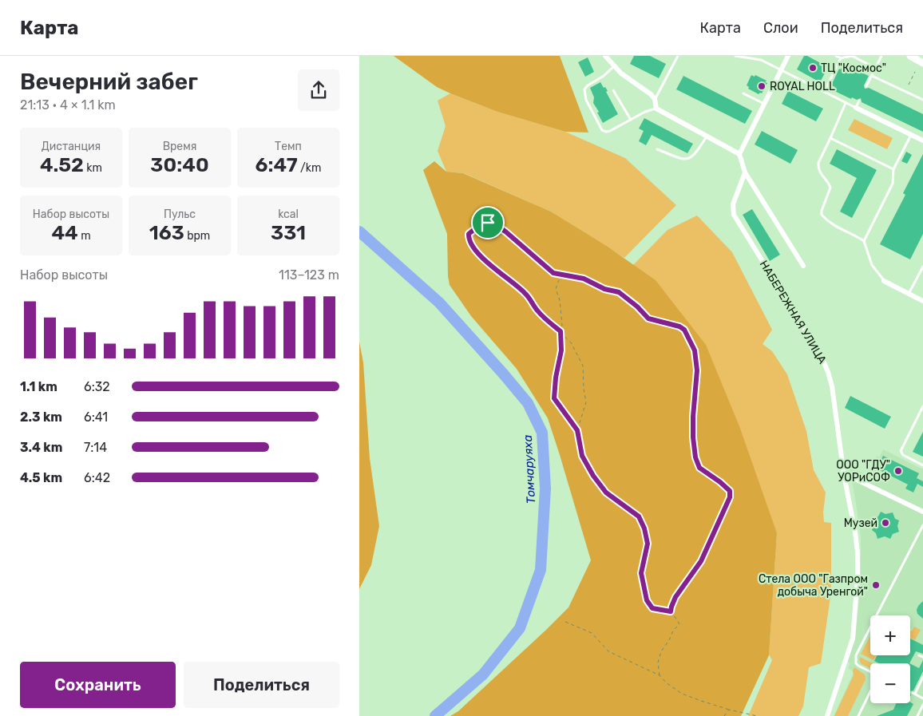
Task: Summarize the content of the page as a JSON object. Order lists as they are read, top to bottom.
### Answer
{
  "streets": {
    "street": ["НАБЕРЕЖНАЯ УЛИЦА"]
  },
  "water": ["Томчаруяха"],
  "places": [
    "ТЦ \"Космос\"",
    "ROYAL HOLL",
    "ООО \"ГДУ\" УОРиСОФ",
    "Музей",
    "Стела ООО \"Газпром добыча Уренгой\""
  ],
  "page": {
    "header": "Карта",
    "nav": ["Карта", "Слои", "Поделиться"],
    "heading": ["Вечерний забег", "21:13 · 4 × 1.1 km"],
    "stats": [
      ["Дистанция", "4.52 km"],
      ["Время", "30:40"],
      ["Темп", "6:47 /km"],
      ["Набор высоты", "44 m"],
      ["Пульс", "163 bpm"],
      ["kcal", "331"]
    ],
    "chart": ["Набор высоты", "113–123 m"],
    "list": [
      {
        "name": "1.1 km",
        "note": "6:32"
      },
      {
        "name": "2.3 km",
        "note": "6:41"
      },
      {
        "name": "3.4 km",
        "note": "7:14"
      },
      {
        "name": "4.5 km",
        "note": "6:42"
      }
    ],
    "map_buttons": ["+", "−"],
    "buttons": ["Сохранить", "Поделиться"]
  }
}
